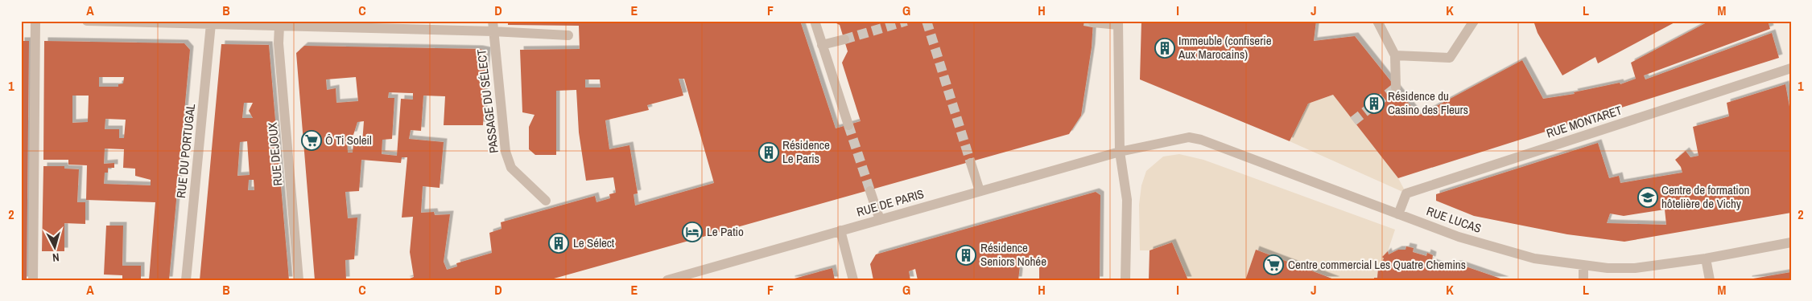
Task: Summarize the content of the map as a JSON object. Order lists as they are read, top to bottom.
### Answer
{
  "streets": {
    "street": [
      "PASSAGE DU SÉLECT",
      "RUE MONTARET",
      "RUE DU PORTUGAL",
      "RUE DEJOUX",
      "RUE DE PARIS",
      "RUE LUCAS"
    ]
  },
  "crossings": [
    ["RUE MONTARET", "RUE LUCAS"],
    ["RUE DE PARIS", "RUE LUCAS"]
  ],
  "places": {
    "building": [
      "Immeuble (confiserie Aux Marocains)",
      "Résidence du Casino des Fleurs",
      "Résidence Le Paris",
      "Le Sélect",
      "Résidence Seniors Nohée"
    ],
    "supermarket": ["Ô Ti Soleil", "Centre commercial Les Quatre Chemins"],
    "school or university": ["Centre de formation hôtelière de Vichy"],
    "hotel": ["Le Patio"]
  },
  "north": "bottom",
  "grid": {
    "columns": [
      "A",
      "B",
      "C",
      "D",
      "E",
      "F",
      "G",
      "H",
      "I",
      "J",
      "K",
      "L",
      "M"
    ],
    "rows": ["1", "2"]
  }
}
